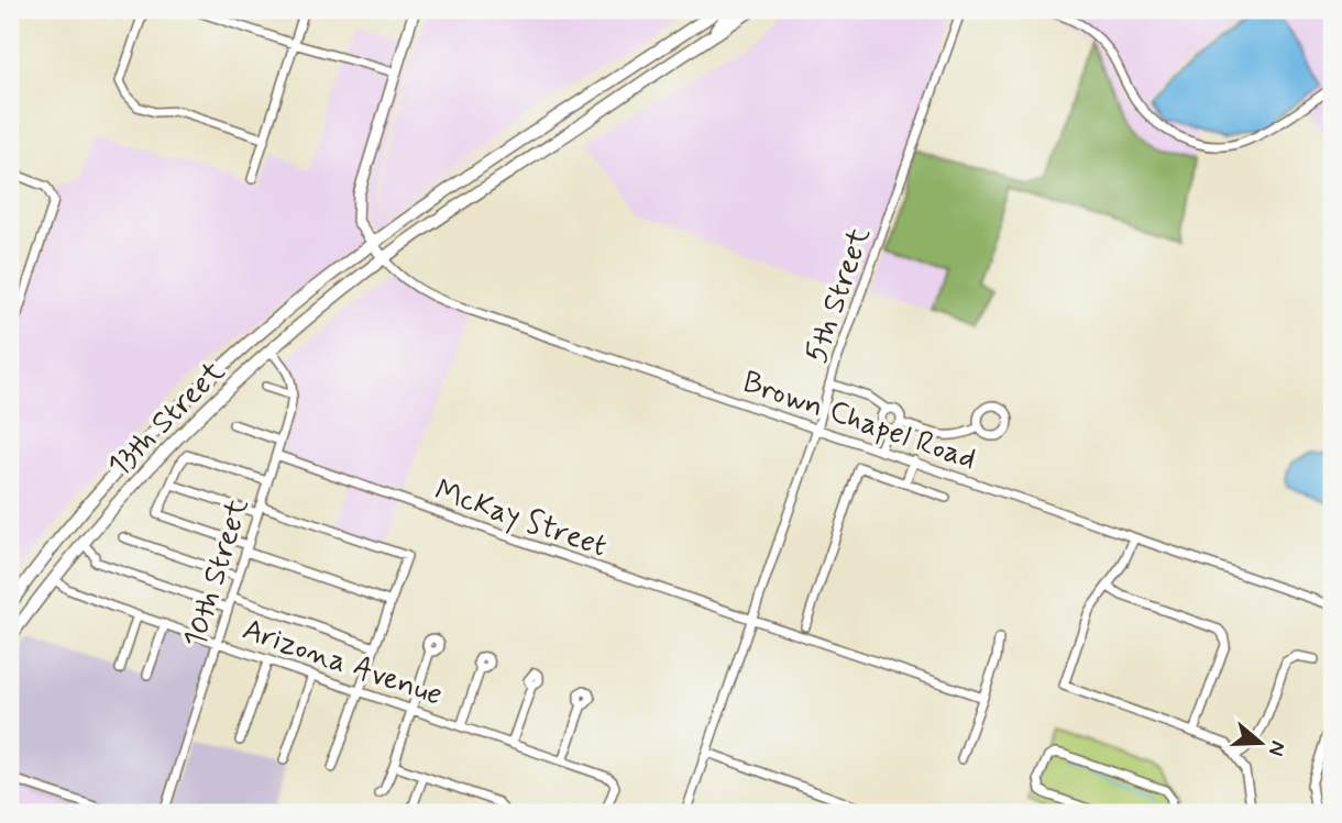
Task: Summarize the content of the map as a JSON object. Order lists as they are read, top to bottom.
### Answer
{
  "streets": {
    "highway": ["13th Street"],
    "street": [
      "5th Street",
      "Brown Chapel Road",
      "McKay Street",
      "10th Street",
      "Arizona Avenue"
    ]
  },
  "crossings": [
    ["5th Street", "Brown Chapel Road"],
    ["5th Street", "McKay Street"],
    ["13th Street", "Brown Chapel Road"],
    ["13th Street", "Arizona Avenue"],
    ["McKay Street", "10th Street"],
    ["10th Street", "Arizona Avenue"]
  ],
  "north": "right"
}
